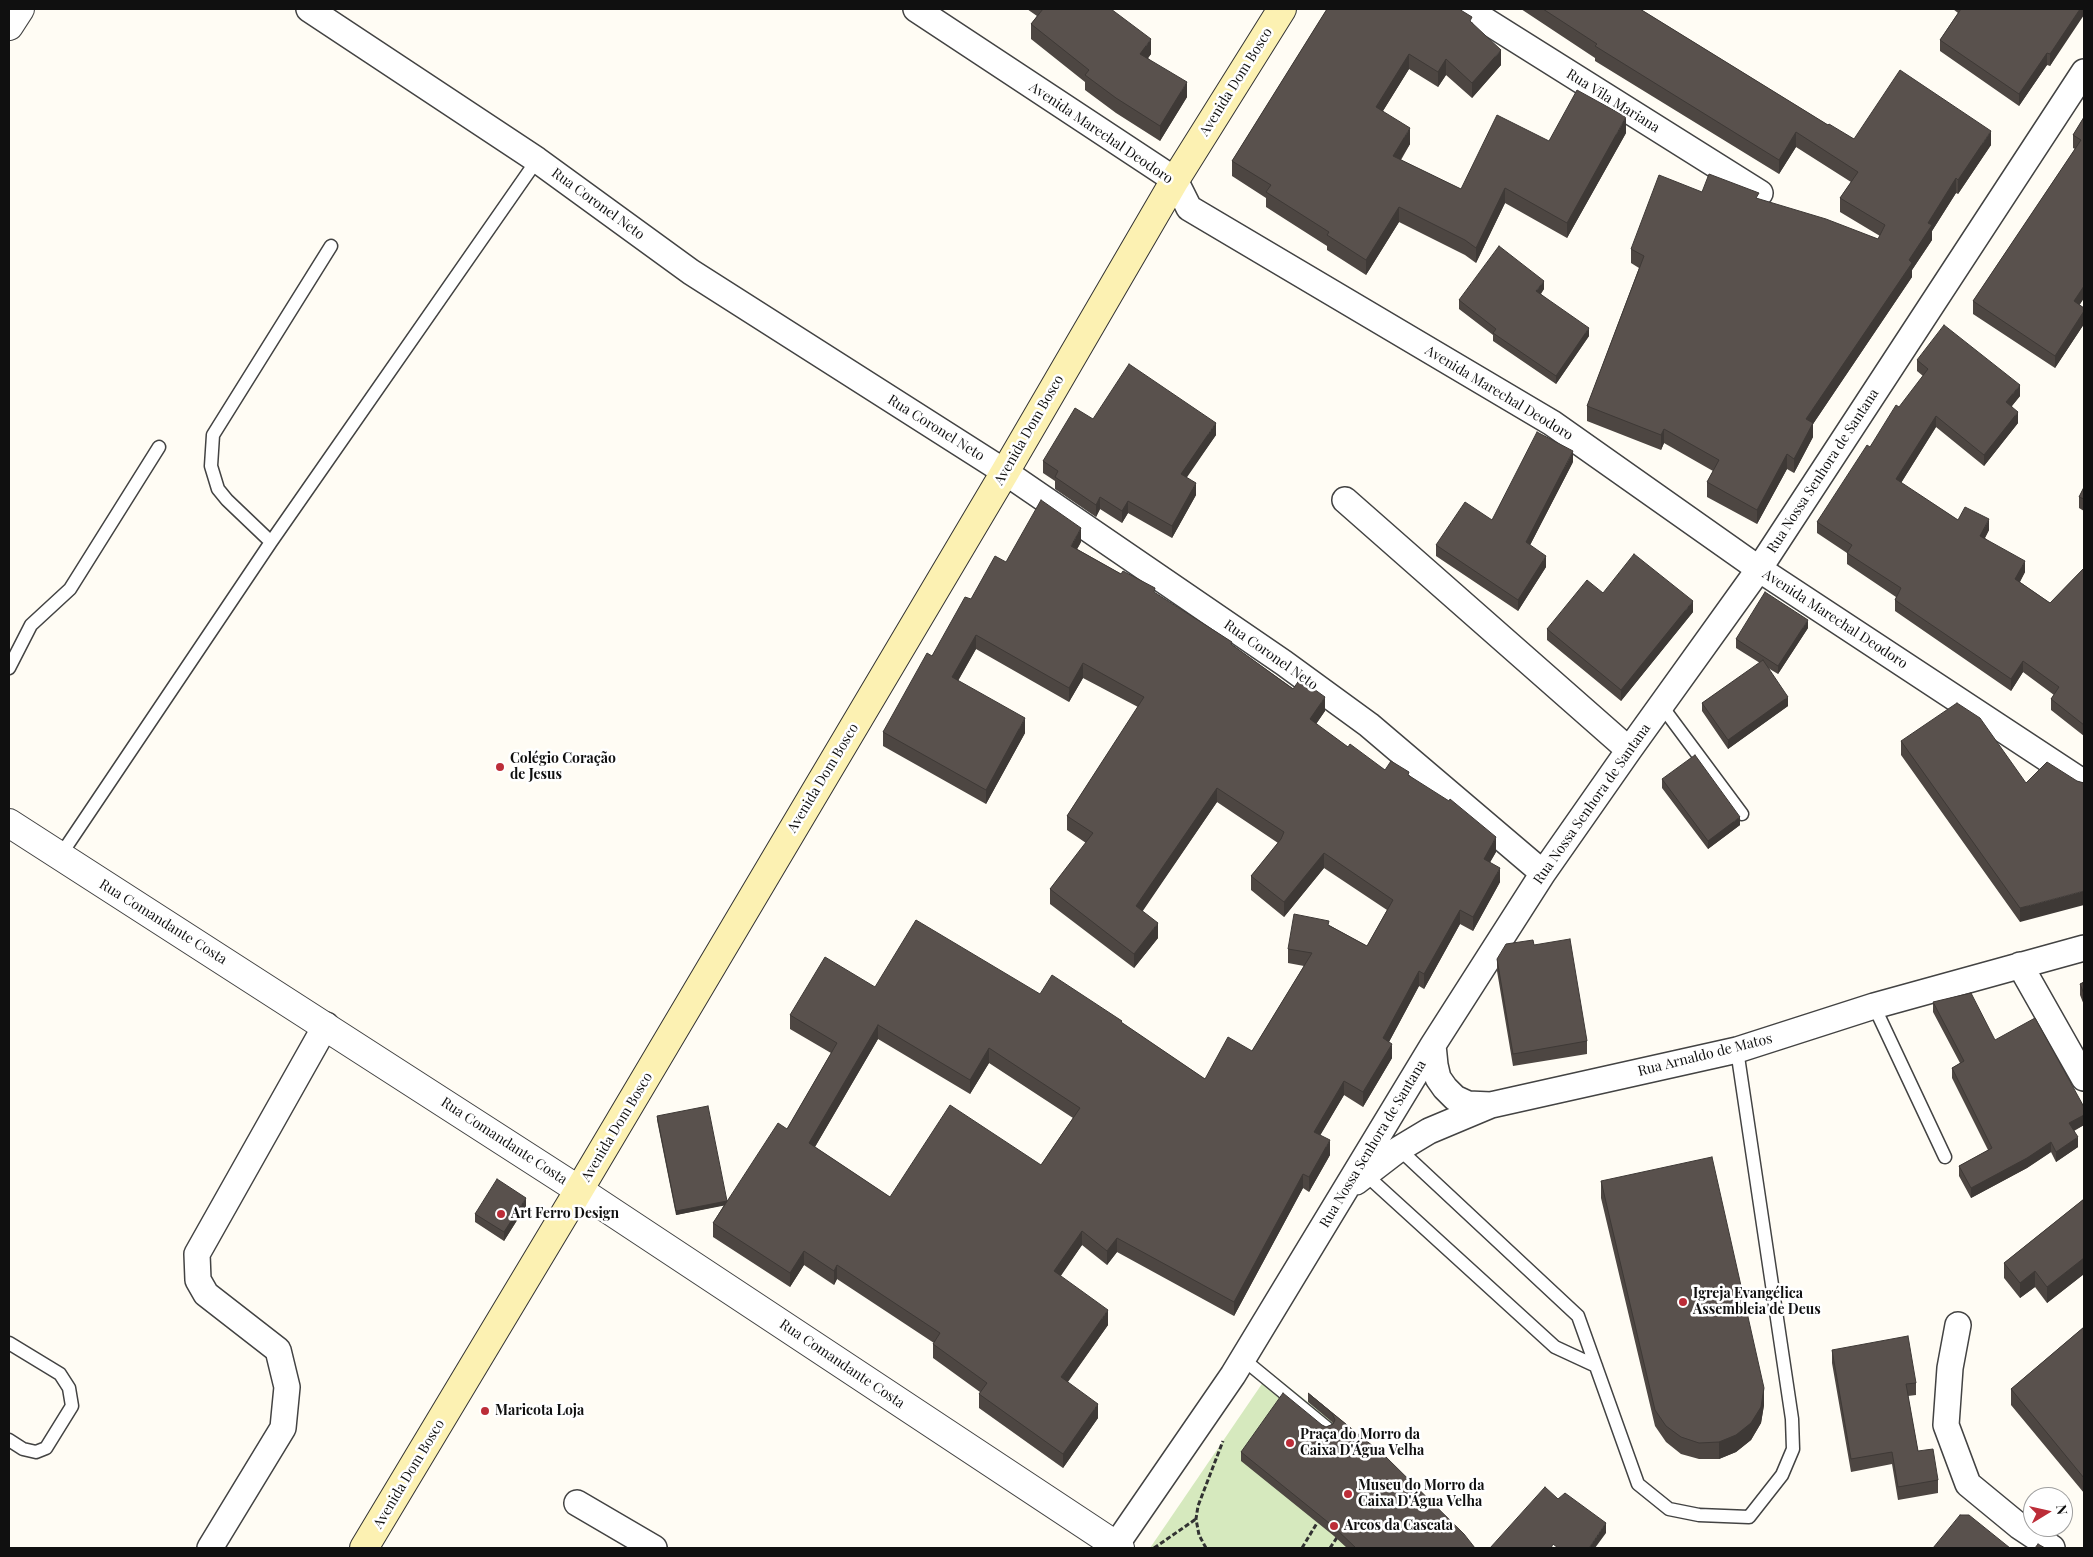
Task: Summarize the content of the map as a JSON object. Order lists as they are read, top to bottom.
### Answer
{
  "streets": {
    "main road": ["Avenida Dom Bosco"],
    "street": [
      "Rua Vila Mariana",
      "Avenida Marechal Deodoro",
      "Rua Coronel Neto",
      "Rua Nossa Senhora de Santana",
      "Rua Comandante Costa",
      "Rua Arnaldo de Matos"
    ]
  },
  "crossings": [
    ["Avenida Dom Bosco", "Avenida Marechal Deodoro"],
    ["Avenida Dom Bosco", "Rua Coronel Neto"],
    ["Avenida Dom Bosco", "Rua Comandante Costa"],
    ["Avenida Marechal Deodoro", "Rua Nossa Senhora de Santana"],
    ["Rua Coronel Neto", "Rua Nossa Senhora de Santana"],
    ["Rua Nossa Senhora de Santana", "Rua Comandante Costa"],
    ["Rua Nossa Senhora de Santana", "Rua Arnaldo de Matos"]
  ],
  "places": [
    "Colégio Coração de Jesus",
    "Art Ferro Design",
    "Igreja Evangélica Assembleia de Deus",
    "Maricota Loja",
    "Praça do Morro da Caixa D'Água Velha",
    "Museu do Morro da Caixa D'Água Velha",
    "Arcos da Cascata"
  ],
  "north": "right"
}
